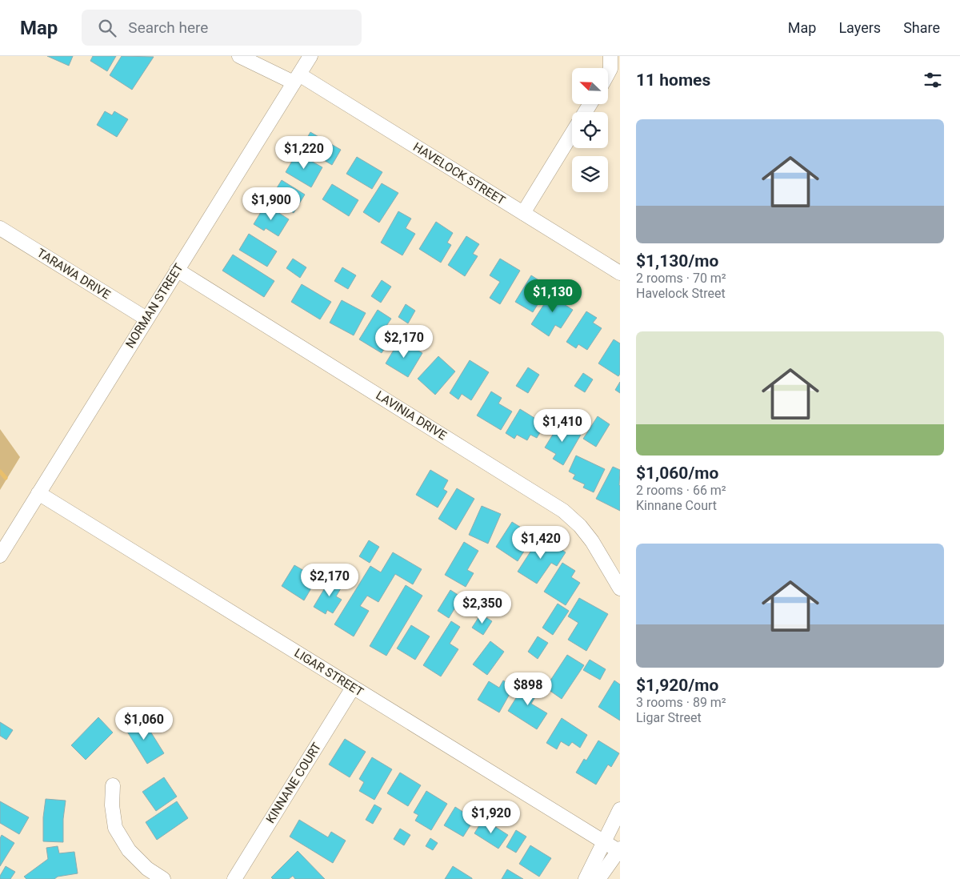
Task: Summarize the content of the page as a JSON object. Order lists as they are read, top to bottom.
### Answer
{
  "streets": {
    "street": [
      "HAVELOCK STREET",
      "TARAWA DRIVE",
      "NORMAN STREET",
      "LAVINIA DRIVE",
      "LIGAR STREET",
      "KINNANE COURT"
    ]
  },
  "crossings": [
    ["HAVELOCK STREET", "NORMAN STREET"],
    ["TARAWA DRIVE", "NORMAN STREET"],
    ["NORMAN STREET", "LAVINIA DRIVE"],
    ["NORMAN STREET", "LIGAR STREET"],
    ["LIGAR STREET", "KINNANE COURT"]
  ],
  "north": "top left",
  "page": {
    "header": "Map",
    "search": "Search here",
    "nav": ["Map", "Layers", "Share"],
    "heading": "11 homes",
    "list": [
      {
        "name": "$1,130/mo",
        "note": "2 rooms · 70 m² · Havelock Street"
      },
      {
        "name": "$1,060/mo",
        "note": "2 rooms · 66 m² · Kinnane Court"
      },
      {
        "name": "$1,920/mo",
        "note": "3 rooms · 89 m² · Ligar Street"
      }
    ],
    "price": [
      "$1,220",
      "$1,900",
      "$1,130",
      "$2,170",
      "$1,410",
      "$1,420",
      "$2,170",
      "$2,350",
      "$898",
      "$1,060",
      "$1,920"
    ]
  }
}
